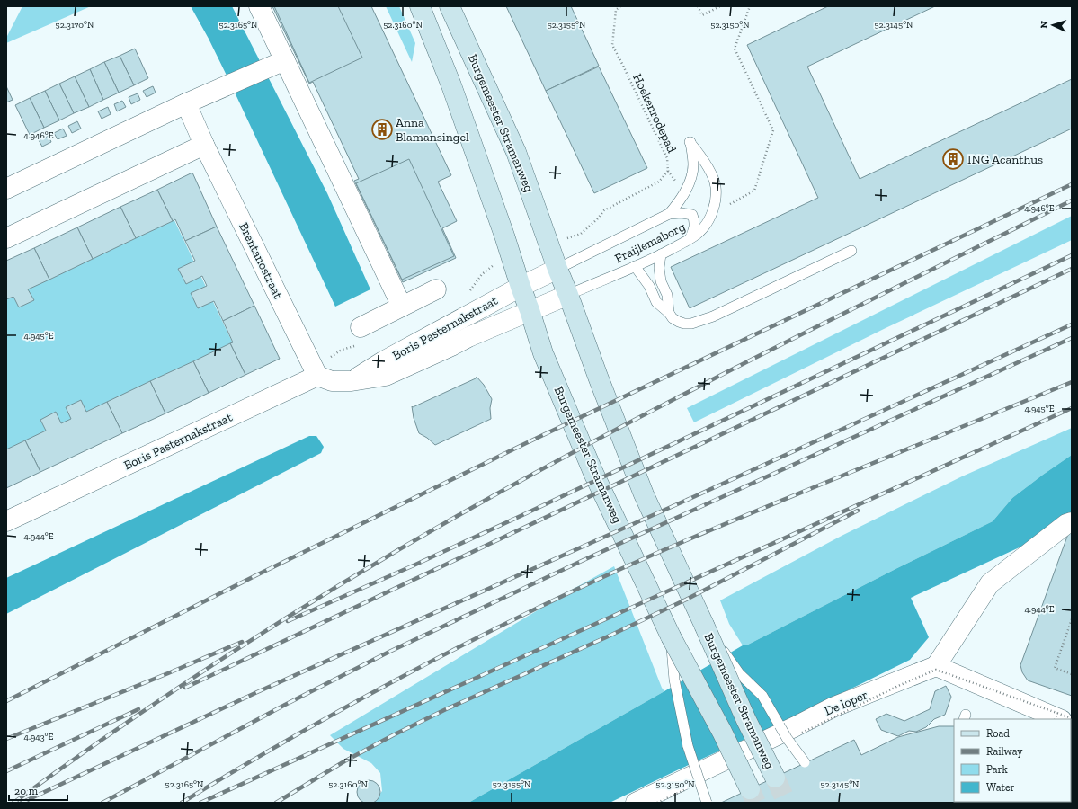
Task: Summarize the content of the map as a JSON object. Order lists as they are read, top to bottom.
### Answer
{
  "streets": {
    "main road": ["Burgemeester Stramanweg"],
    "street": ["Brentanostraat", "Boris Pasternakstraat", "De loper"],
    "lane": ["Fraijlemaborg"],
    "path": ["Hoekenrodepad"]
  },
  "crossings": [
    ["Hoekenrodepad", "Burgemeester Stramanweg"],
    ["Hoekenrodepad", "Fraijlemaborg"],
    ["Burgemeester Stramanweg", "Fraijlemaborg"],
    ["Burgemeester Stramanweg", "Boris Pasternakstraat"],
    ["Fraijlemaborg", "Boris Pasternakstraat"],
    ["Brentanostraat", "Boris Pasternakstraat"]
  ],
  "places": {
    "building": ["Anna Blamansingel", "ING Acanthus"]
  },
  "legend": [
    "Road",
    "Railway",
    "Park",
    "Water"
  ],
  "scale_bar": "20 m",
  "north": "left",
  "coordinates": [
    "52.3170°N",
    "52.3165°N",
    "52.3160°N",
    "52.3155°N",
    "52.3150°N",
    "52.3145°N",
    "4.946°E",
    "4.945°E",
    "4.944°E",
    "4.943°E"
  ]
}
